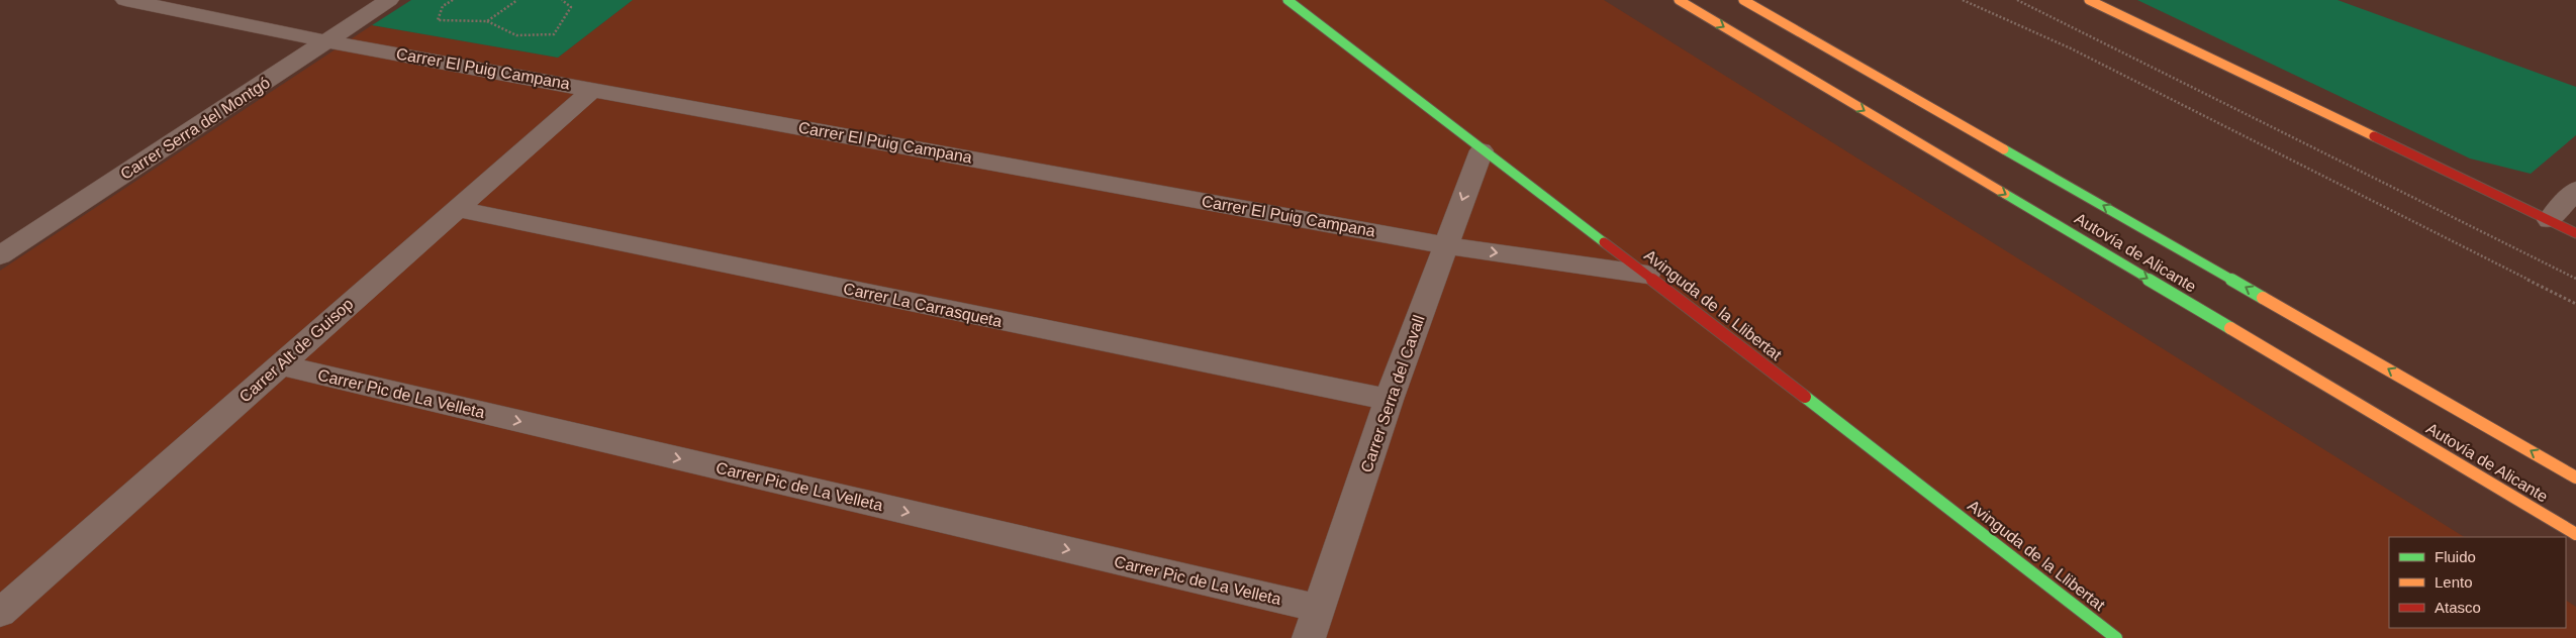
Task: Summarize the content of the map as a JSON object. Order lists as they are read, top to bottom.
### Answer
{
  "streets": {
    "main road": ["Autovía de Alicante", "Avinguda de la Llibertat"],
    "street": [
      "Carrer El Puig Campana",
      "Carrer Serra del Montgó",
      "Carrer La Carrasqueta",
      "Carrer Alt de Guisop",
      "Carrer Pic de La Velleta",
      "Carrer Serra del Cavall"
    ]
  },
  "crossings": [
    ["Carrer El Puig Campana", "Carrer Serra del Montgó"],
    ["Carrer El Puig Campana", "Avinguda de la Llibertat"],
    ["Carrer El Puig Campana", "Carrer Alt de Guisop"],
    ["Carrer El Puig Campana", "Carrer Serra del Cavall"],
    ["Carrer La Carrasqueta", "Carrer Alt de Guisop"],
    ["Carrer La Carrasqueta", "Carrer Serra del Cavall"],
    ["Avinguda de la Llibertat", "Carrer Serra del Cavall"],
    ["Carrer Alt de Guisop", "Carrer Pic de La Velleta"],
    ["Carrer Pic de La Velleta", "Carrer Serra del Cavall"]
  ],
  "one_way": ["Carrer Pic de La Velleta"],
  "legend": ["Fluido", "Lento", "Atasco"]
}
